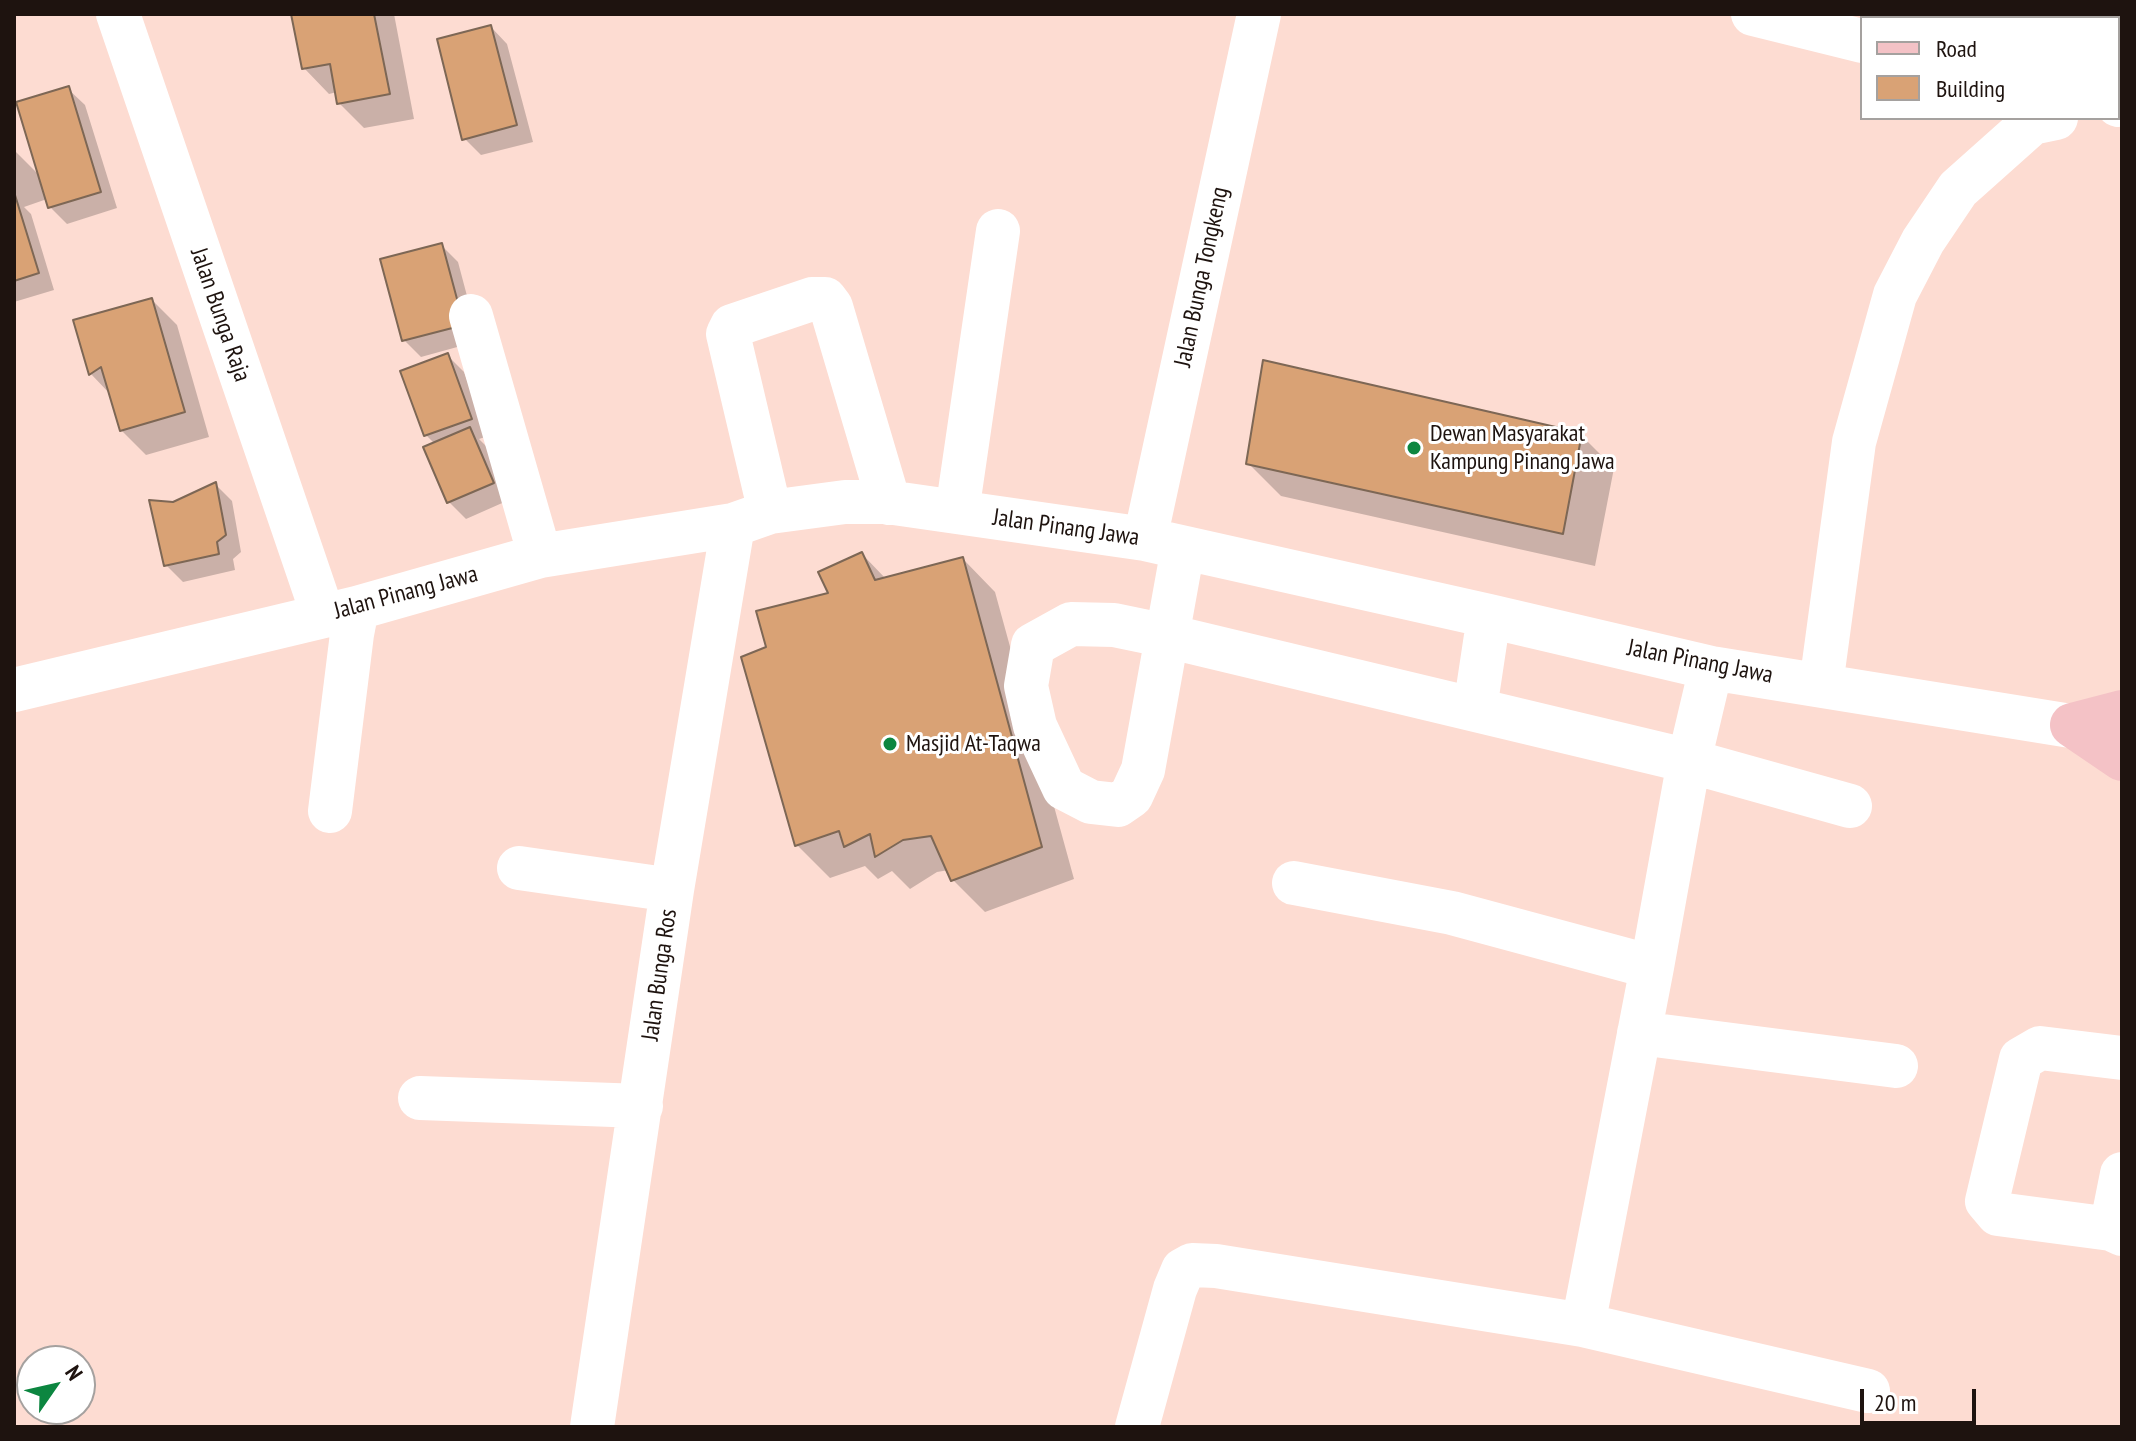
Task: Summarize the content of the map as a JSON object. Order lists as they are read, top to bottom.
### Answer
{
  "streets": {
    "street": [
      "Jalan Bunga Tongkeng",
      "Jalan Bunga Raja",
      "Jalan Pinang Jawa",
      "Jalan Bunga Ros"
    ]
  },
  "crossings": [
    ["Jalan Bunga Tongkeng", "Jalan Pinang Jawa"],
    ["Jalan Bunga Raja", "Jalan Pinang Jawa"],
    ["Jalan Pinang Jawa", "Jalan Bunga Ros"]
  ],
  "places": ["Dewan Masyarakat Kampung Pinang Jawa", "Masjid At-Taqwa"],
  "legend": ["Road", "Building"],
  "scale_bar": "20 m",
  "north": "top right"
}
